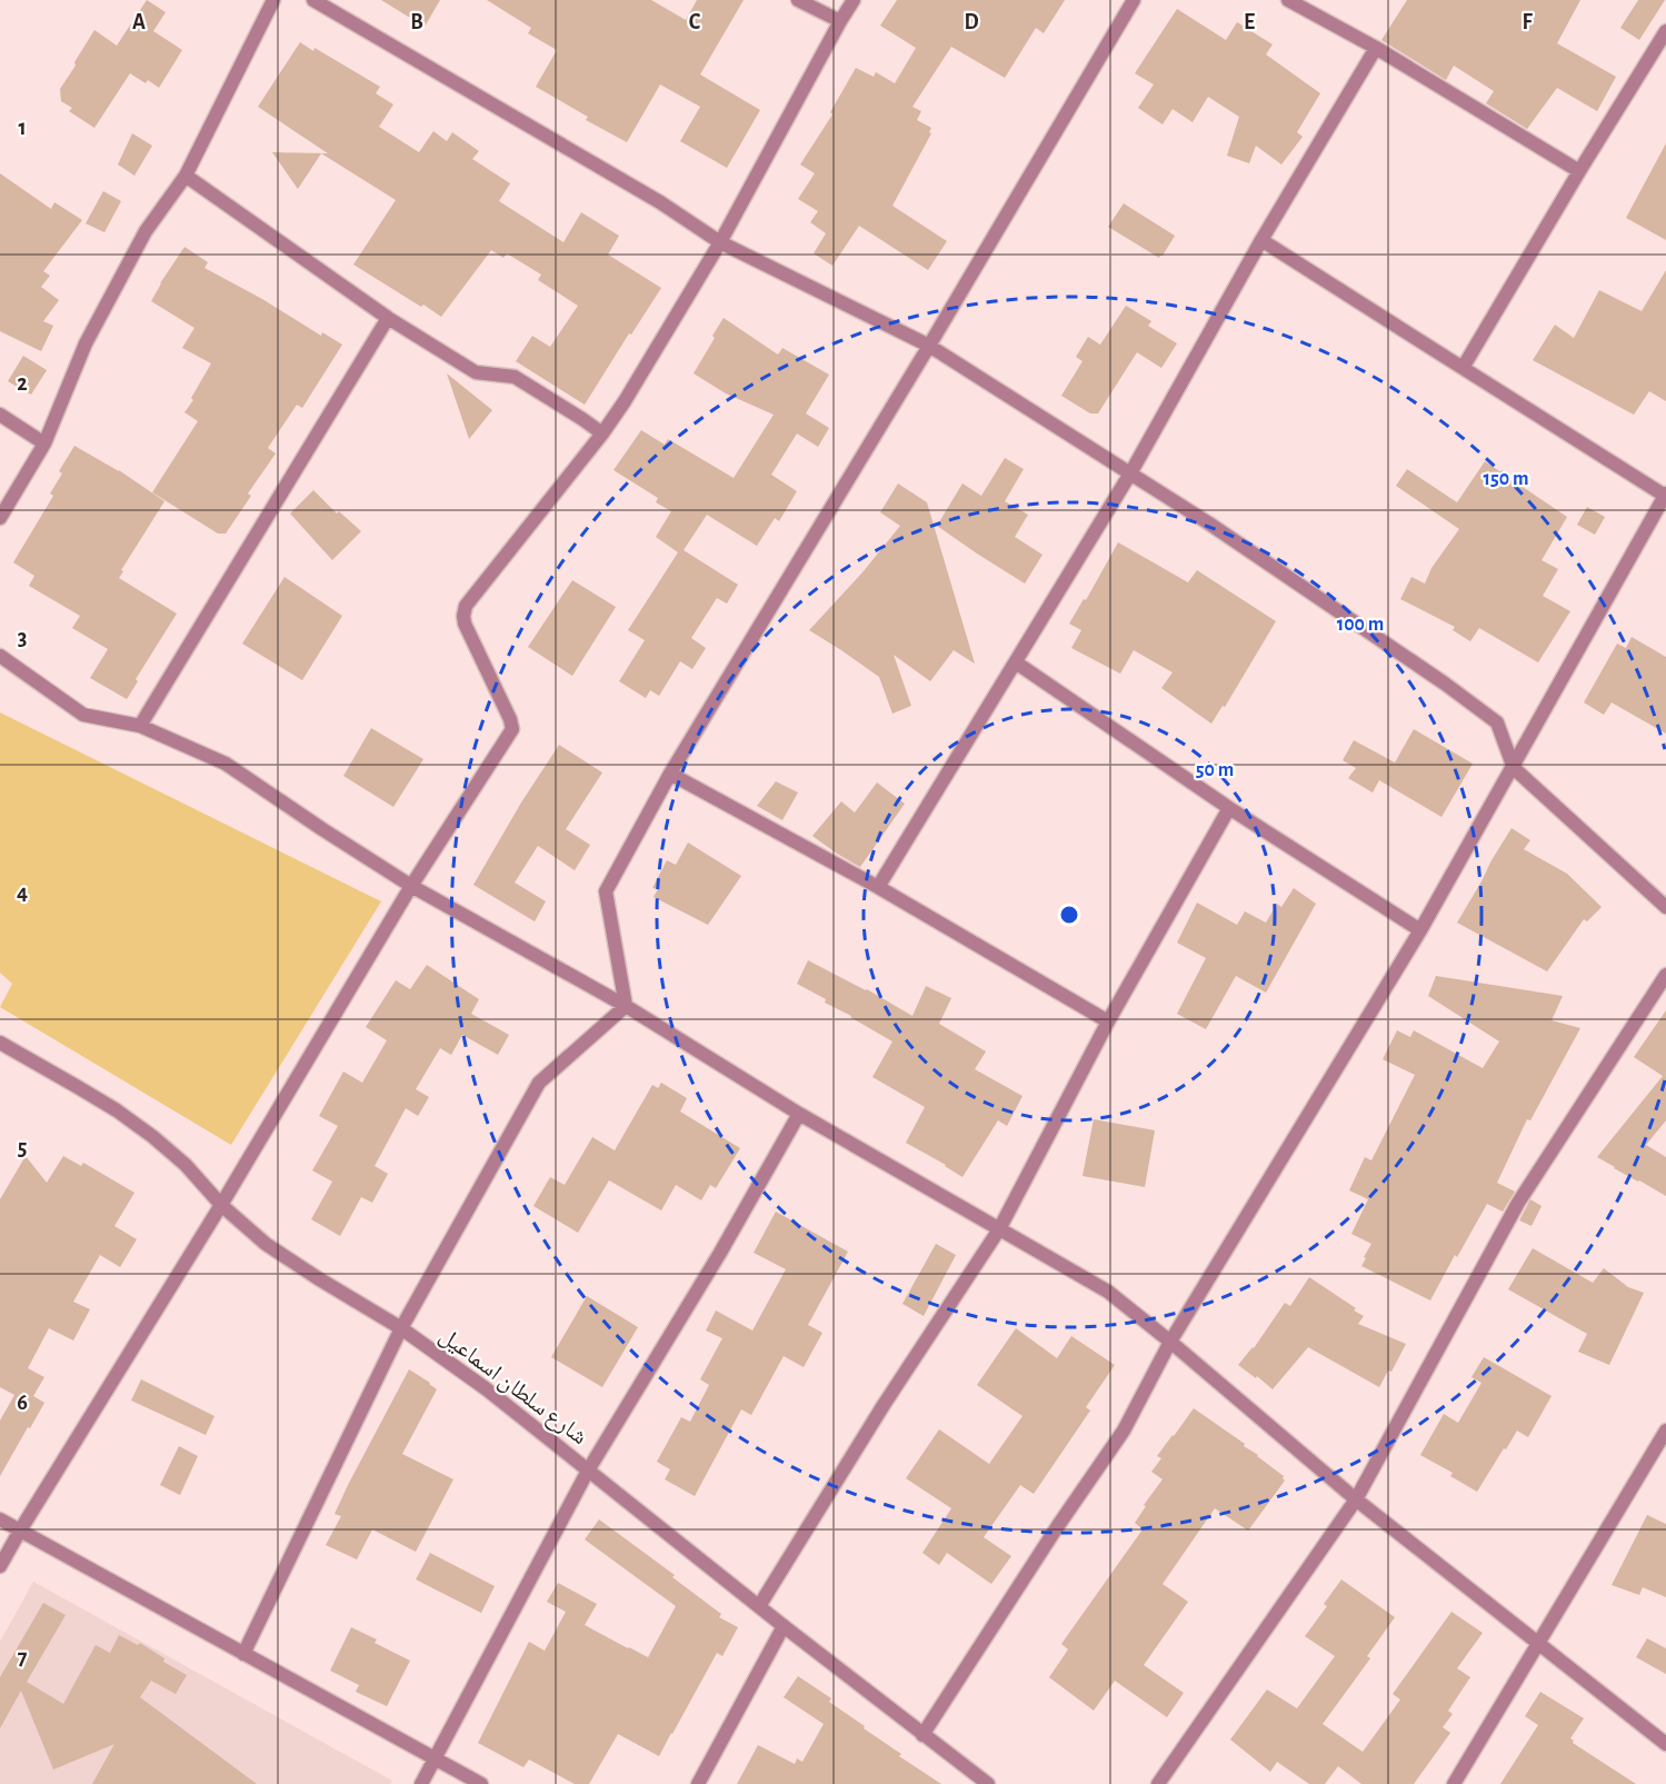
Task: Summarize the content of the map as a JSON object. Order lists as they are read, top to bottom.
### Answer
{
  "streets": {
    "street": ["شارع سلطان اسماعيل"]
  },
  "grid": {
    "columns": [
      "A",
      "B",
      "C",
      "D",
      "E",
      "F"
    ],
    "rows": [
      "1",
      "2",
      "3",
      "4",
      "5",
      "6",
      "7"
    ]
  },
  "rings": ["150 m", "100 m", "50 m"]
}
